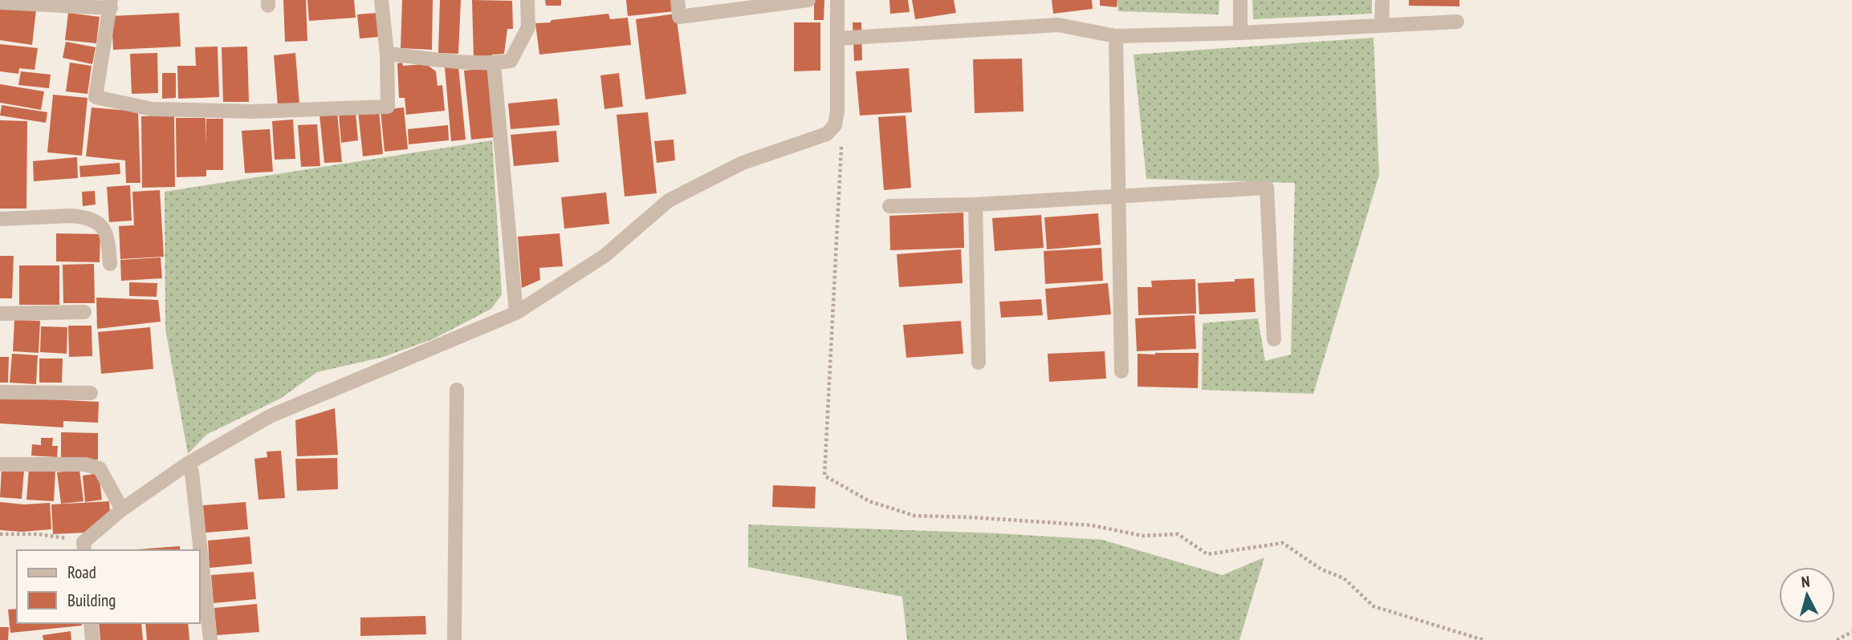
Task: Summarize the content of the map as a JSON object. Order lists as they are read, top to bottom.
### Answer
{
  "legend": ["Road", "Building"],
  "north": "top"
}
